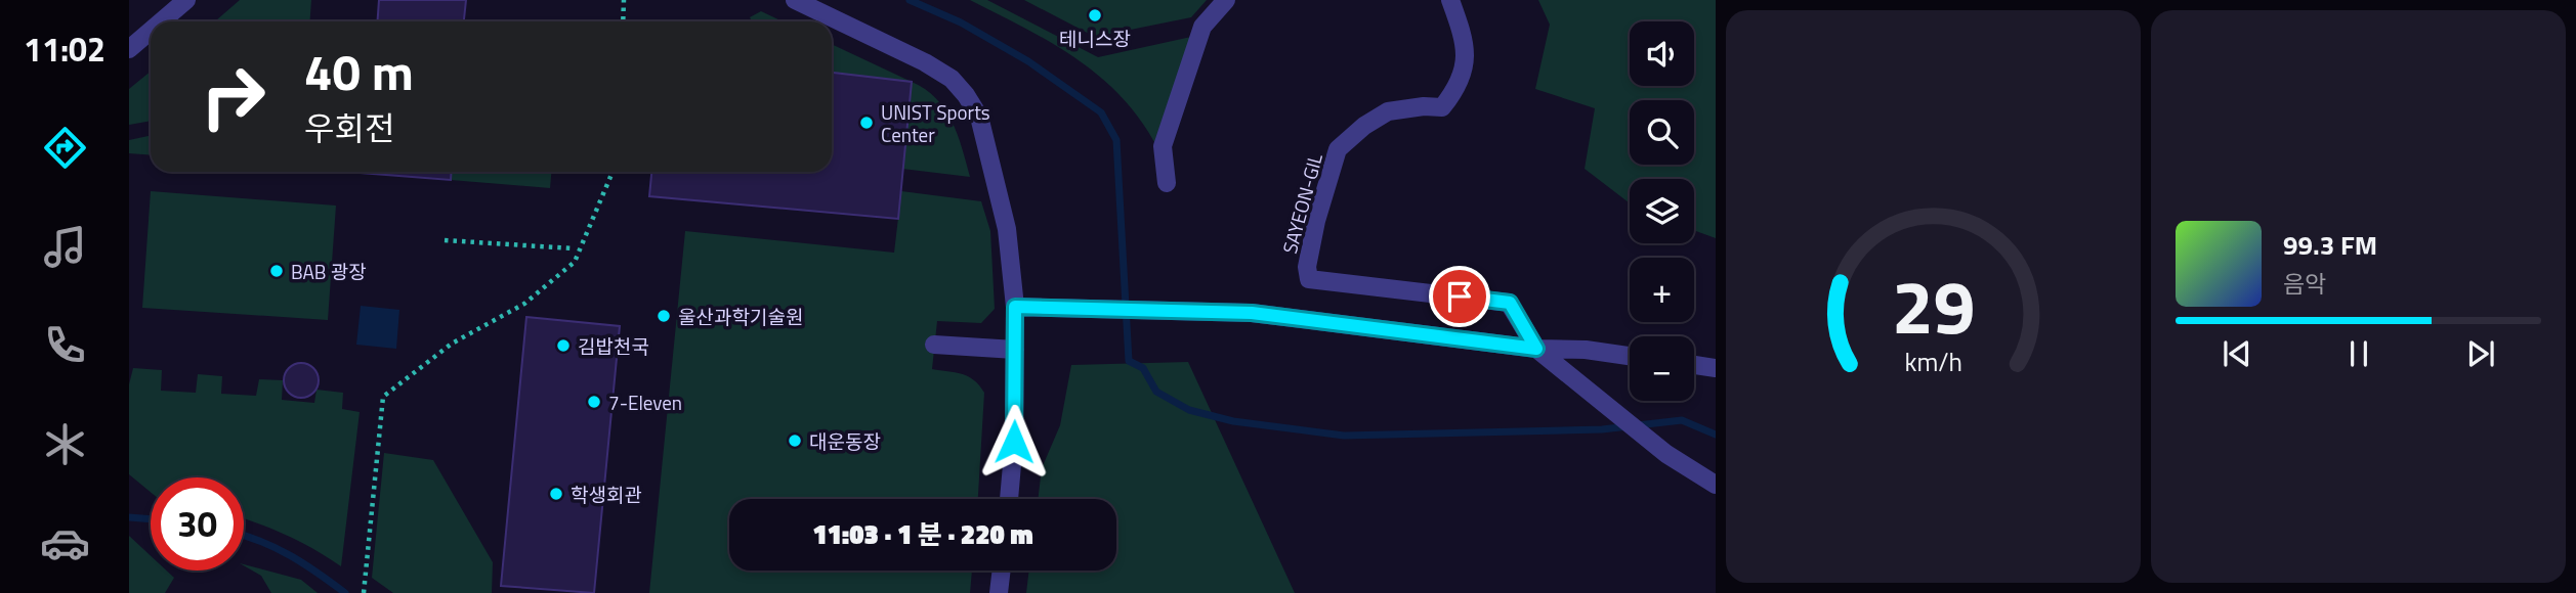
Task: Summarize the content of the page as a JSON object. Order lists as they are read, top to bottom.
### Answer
{
  "streets": {
    "street": ["SAYEON-GIL"]
  },
  "places": [
    "테니스장",
    "UNIST Sports Center",
    "BAB 광장",
    "울산과학기술원",
    "김밥천국",
    "7-Eleven",
    "대운동장",
    "학생회관"
  ],
  "page": {
    "tabs": "11:02",
    "map_buttons": ["+", "−"],
    "turn": ["40 m", "우회전"],
    "song": ["99.3 FM", "음악"],
    "limit": "30",
    "trip": "11:03 · 1 분 · 220 m",
    "gauge": ["29", "km/h"]
  }
}
